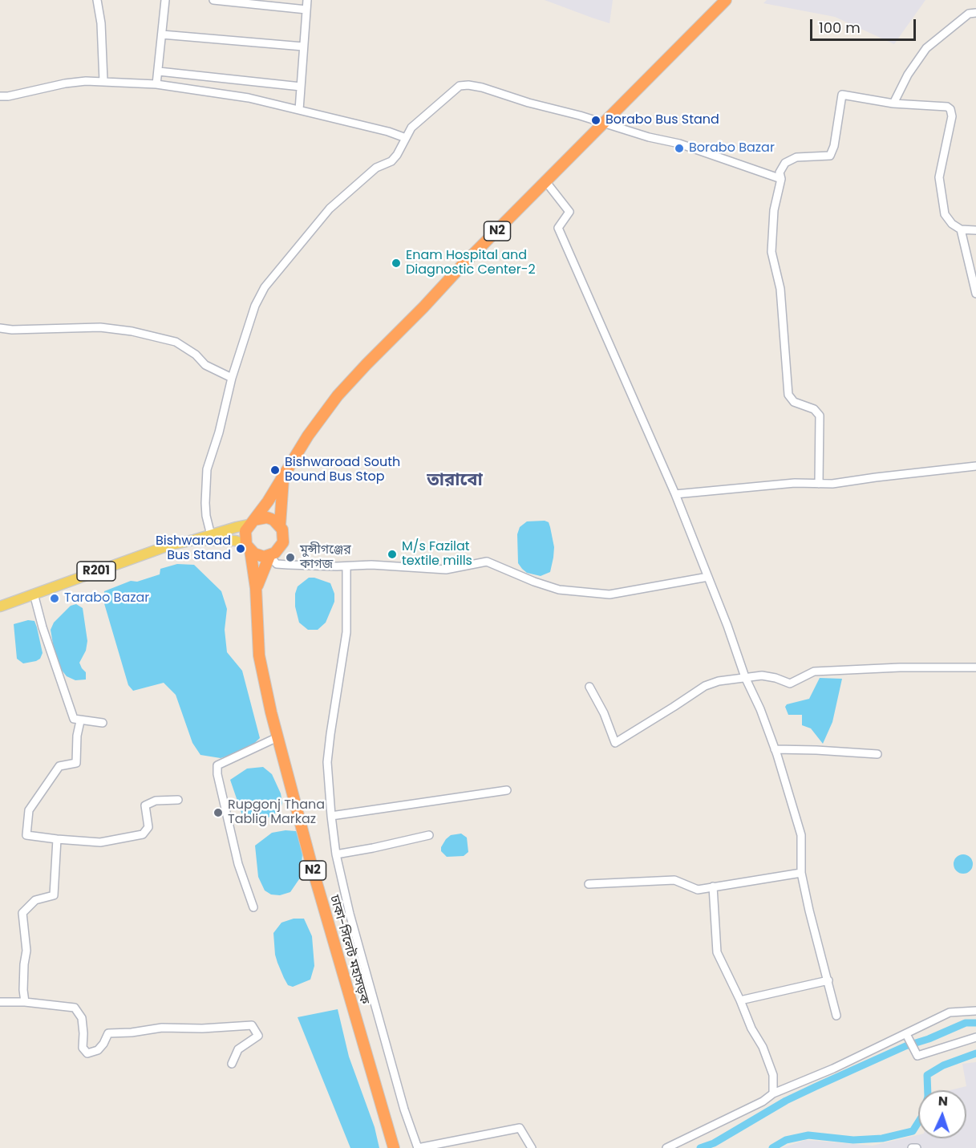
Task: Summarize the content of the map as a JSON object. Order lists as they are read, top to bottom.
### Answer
{
  "streets": {
    "highway": ["N2", "ঢাকা-সিলেট মহাসড়ক"],
    "main road": ["R201"]
  },
  "crossings": [
    ["N2", "ঢাকা-সিলেট মহাসড়ক"]
  ],
  "districts": ["তারাবো"],
  "places": [
    "Borabo Bus Stand",
    "Borabo Bazar",
    "Enam Hospital and Diagnostic Center-2",
    "Bishwaroad South Bound Bus Stop",
    "Bishwaroad Bus Stand",
    "M/s Fazilat textile mills",
    "মুন্সীগঞ্জের কাগজ",
    "Tarabo Bazar",
    "Rupgonj Thana Tablig Markaz"
  ],
  "scale_bar": "100 m",
  "north": "top"
}
